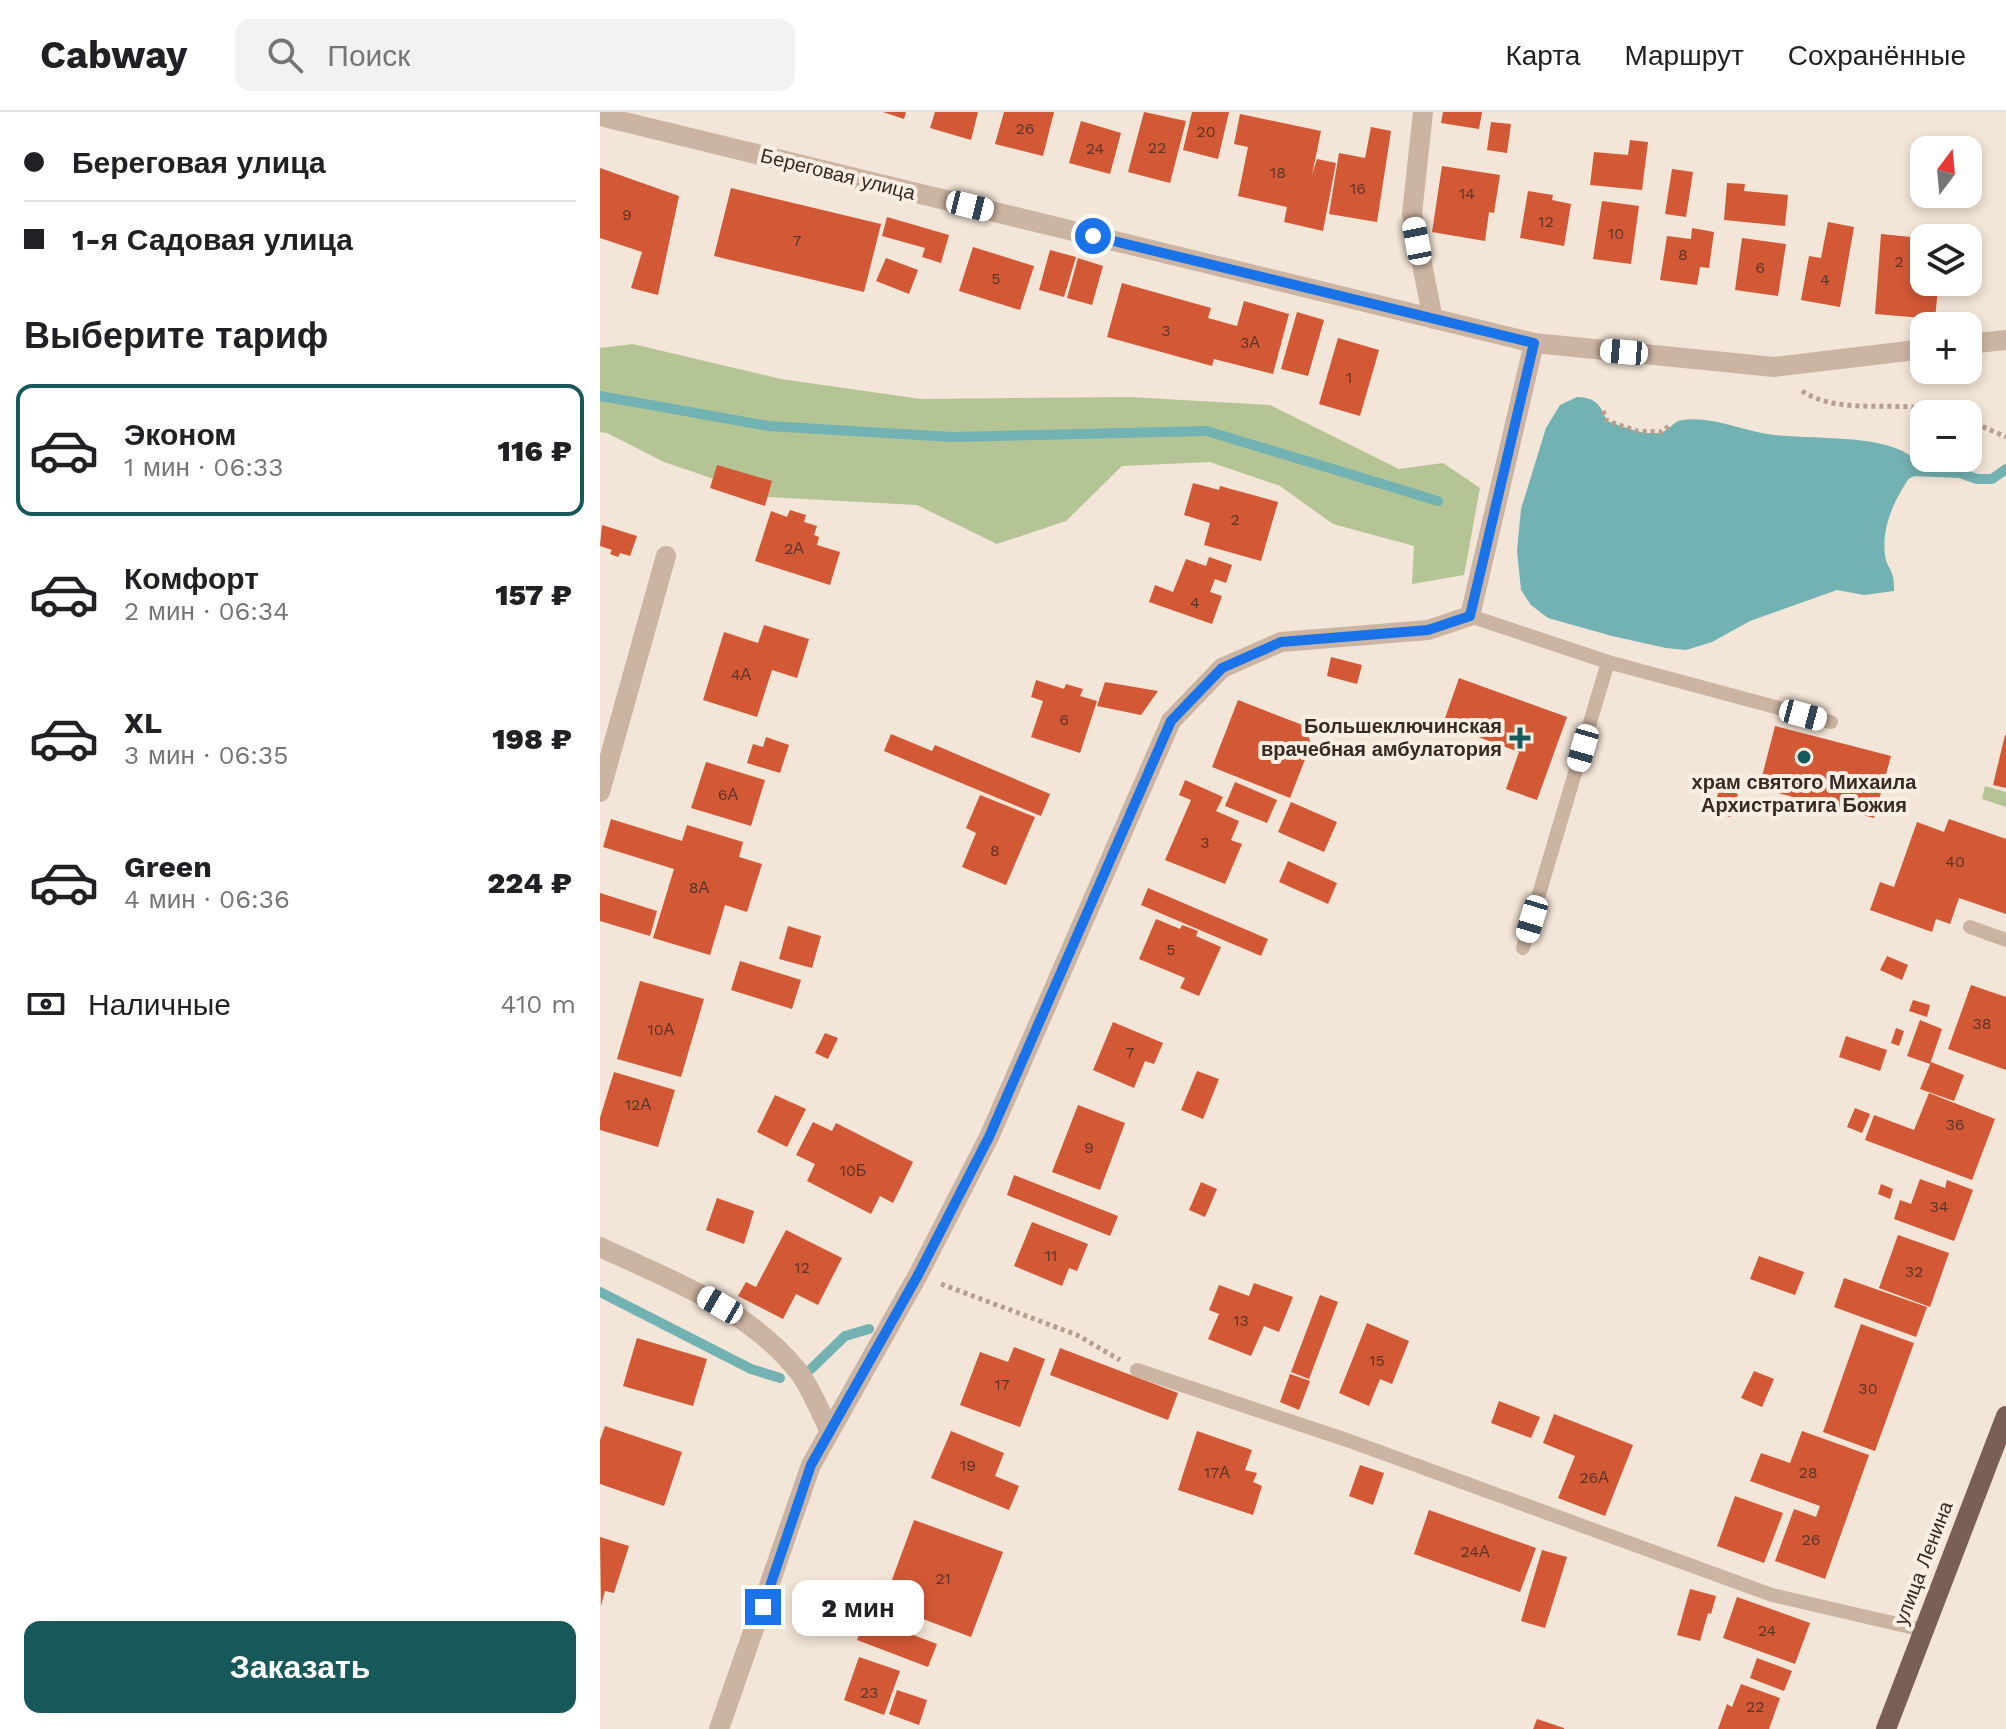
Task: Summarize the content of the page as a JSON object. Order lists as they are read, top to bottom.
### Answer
{
  "streets": {
    "main road": ["улица Ленина"],
    "street": ["Береговая улица"]
  },
  "places": {
    "health": ["Большеключинская врачебная амбулатория"],
    "other": ["храм святого Михаила Архистратига Божия"]
  },
  "house_numbers": [
    "26",
    "20",
    "22",
    "24",
    "18",
    "16",
    "14",
    "9",
    "12",
    "10",
    "7",
    "8",
    "2",
    "6",
    "5",
    "4",
    "3",
    "3А",
    "1",
    "2",
    "2А",
    "4",
    "4А",
    "6",
    "6А",
    "3",
    "8",
    "40",
    "8А",
    "5",
    "38",
    "10А",
    "7",
    "12А",
    "36",
    "9",
    "10Б",
    "34",
    "11",
    "12",
    "32",
    "13",
    "15",
    "17",
    "30",
    "19",
    "17А",
    "28",
    "26А",
    "26",
    "24А",
    "21",
    "24",
    "23",
    "22"
  ],
  "north": "top",
  "page": {
    "header": "Cabway",
    "search": "Поиск",
    "nav": ["Карта", "Маршрут", "Сохранённые"],
    "banner": ["Береговая улица", "1-я Садовая улица"],
    "map_buttons": ["+", "−"],
    "heading": "Выберите тариф",
    "list": [
      {
        "name": "Эконом",
        "note": "1 мин · 06:33",
        "value": "116 ₽"
      },
      {
        "name": "Комфорт",
        "note": "2 мин · 06:34",
        "value": "157 ₽"
      },
      {
        "name": "XL",
        "note": "3 мин · 06:35",
        "value": "198 ₽"
      },
      {
        "name": "Green",
        "note": "4 мин · 06:36",
        "value": "224 ₽"
      }
    ],
    "pay": ["Наличные", "410 m"],
    "bubble": "2 мин",
    "buttons": "Заказать"
  }
}
